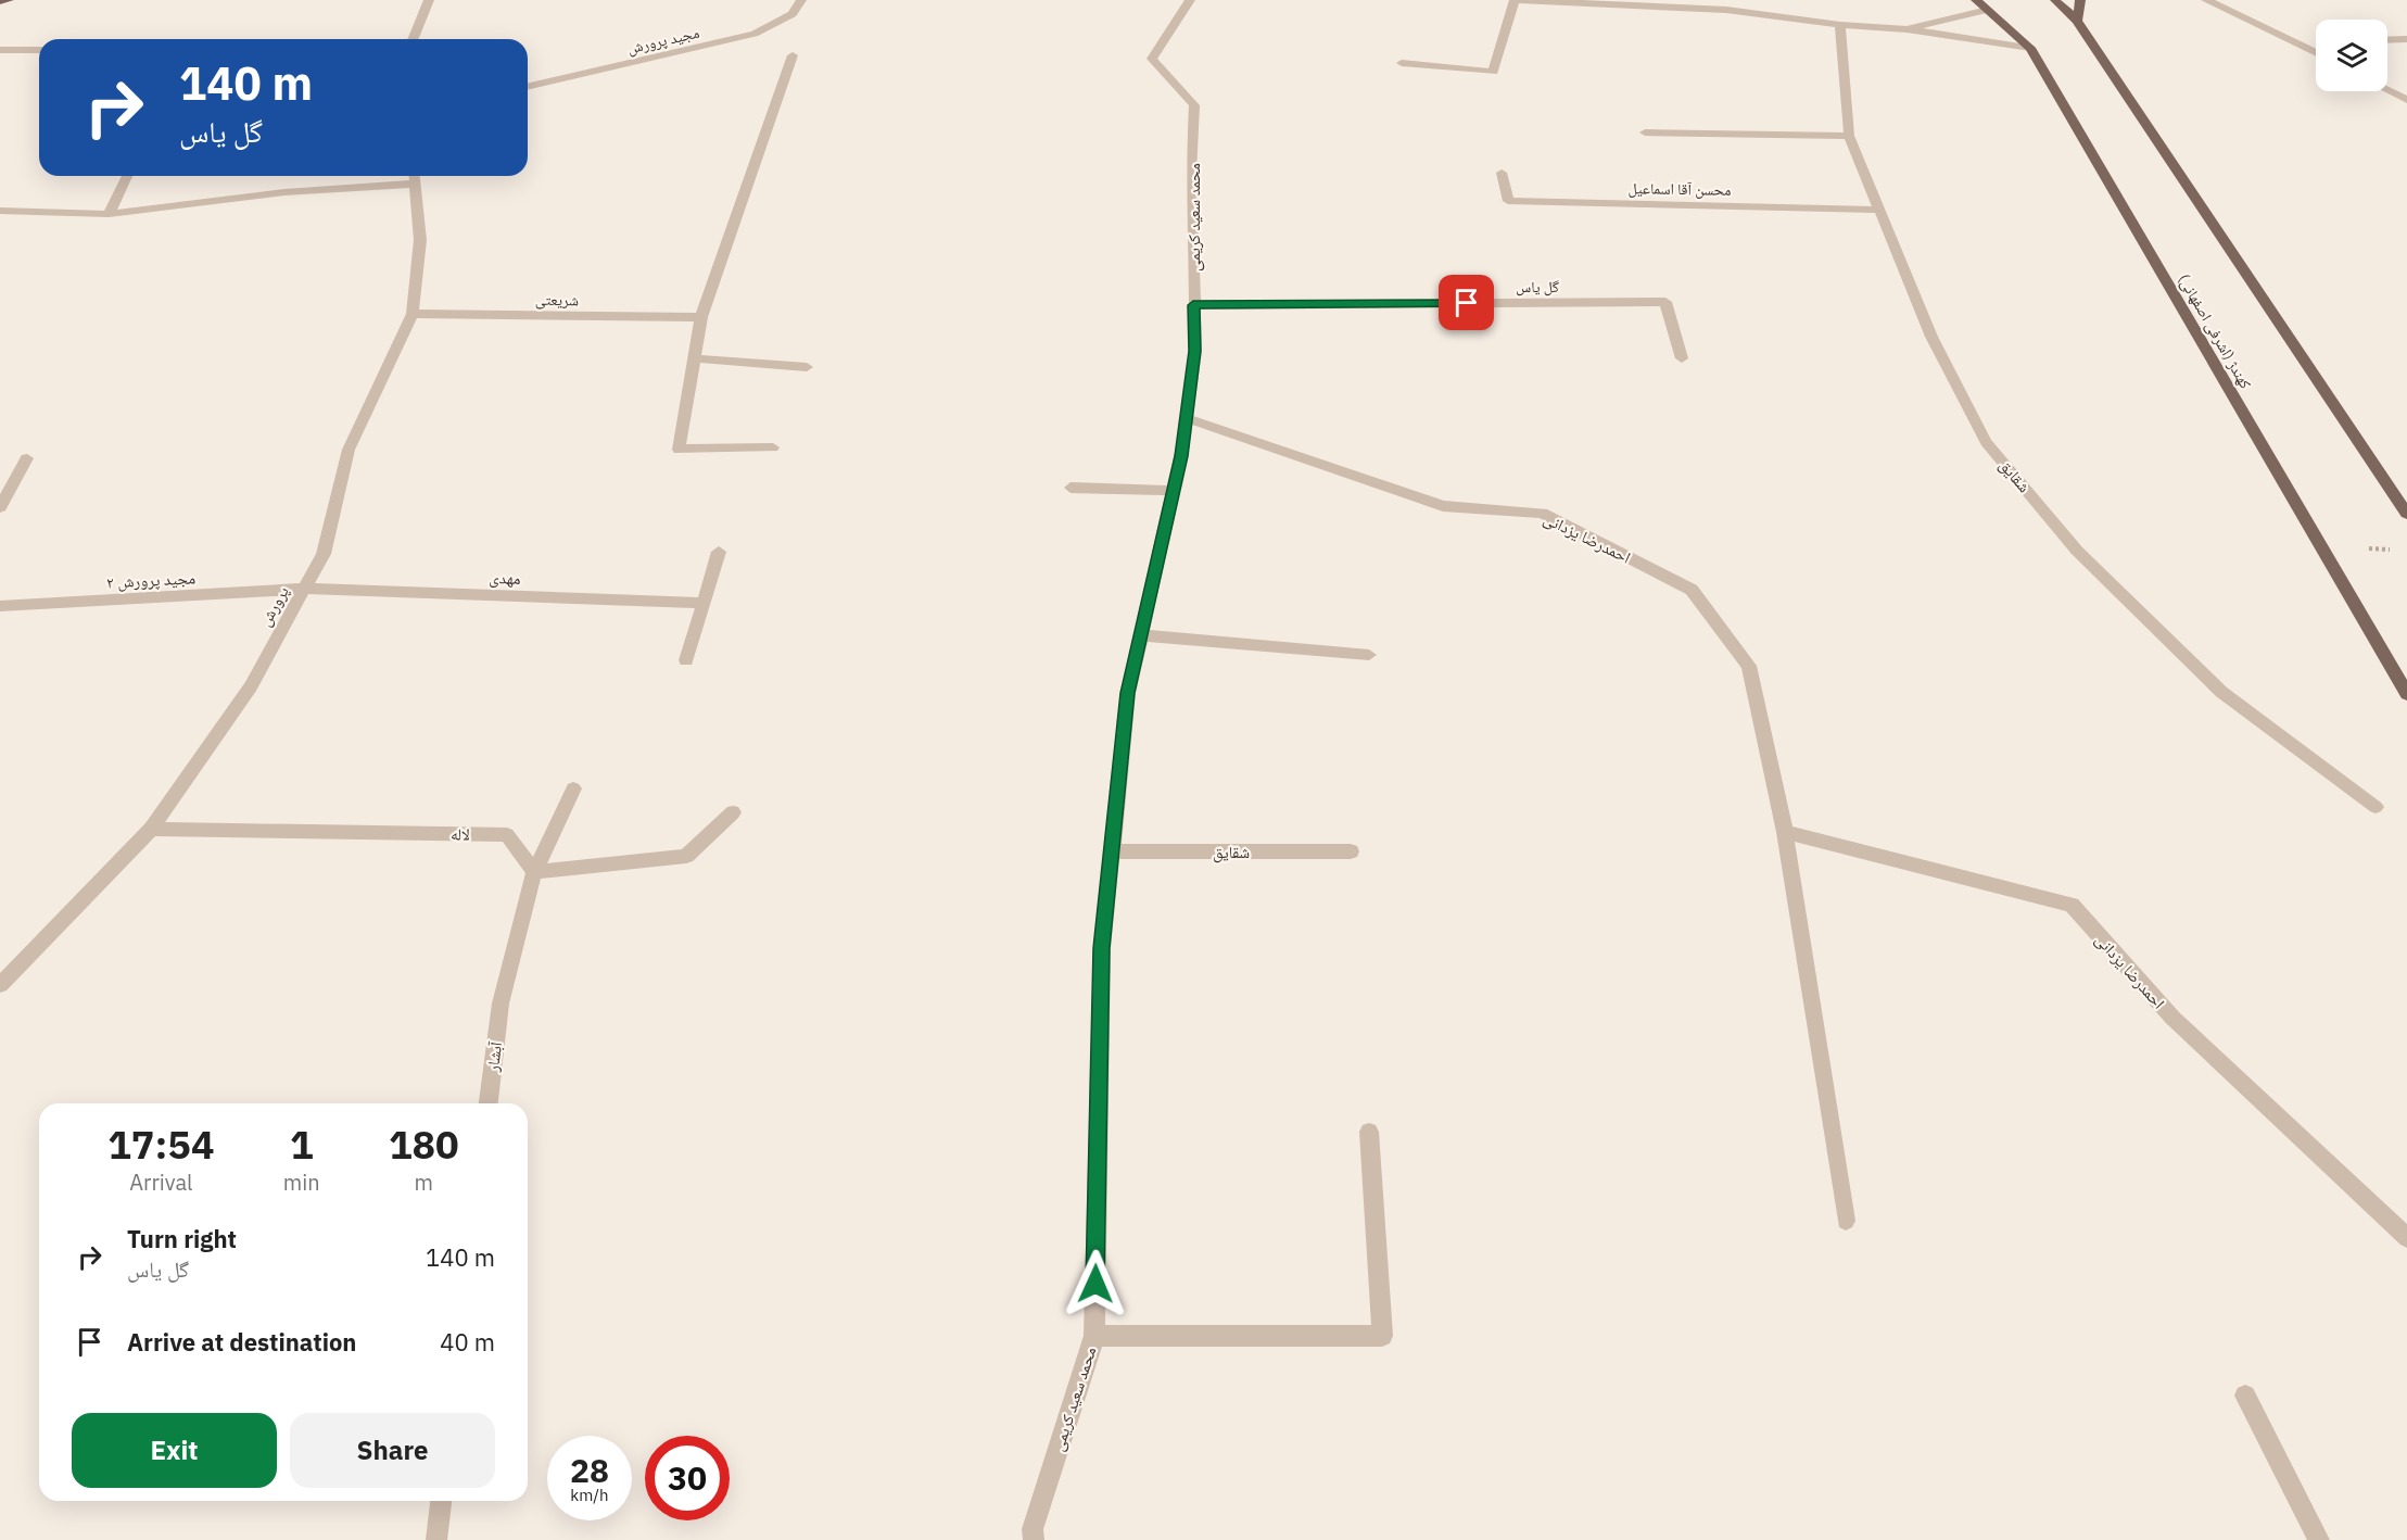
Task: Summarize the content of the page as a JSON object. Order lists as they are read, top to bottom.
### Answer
{
  "streets": {
    "main road": ["کهندژ (اشرفی اصفهانی)"],
    "street": [
      "مجید پرورش",
      "محسن آقا اسماعیل",
      "محمد سعید کریمی",
      "گل یاس",
      "شریعتی",
      "شقایق",
      "احمدرضا یزدانی",
      "مهدی",
      "مجید پرورش ۲",
      "پرورش",
      "لاله",
      "آبشار"
    ]
  },
  "crossings": [
    ["محسن آقا اسماعیل", "شقایق"],
    ["محمد سعید کریمی", "گل یاس"],
    ["محمد سعید کریمی", "شقایق"],
    ["محمد سعید کریمی", "احمدرضا یزدانی"],
    ["شریعتی", "پرورش"],
    ["مهدی", "مجید پرورش ۲"],
    ["مهدی", "پرورش"],
    ["مجید پرورش ۲", "پرورش"],
    ["پرورش", "لاله"],
    ["لاله", "آبشار"]
  ],
  "page": {
    "turn": ["140 m", "گل یاس"],
    "eta": [
      "17:54",
      "Arrival",
      "1",
      "min",
      "180",
      "m"
    ],
    "list": [
      {
        "name": "Turn right",
        "note": "گل یاس",
        "value": "140 m"
      },
      {
        "name": "Arrive at destination",
        "value": "40 m"
      }
    ],
    "buttons": ["Exit", "Share"],
    "speed": "28 km/h",
    "limit": "30"
  }
}
